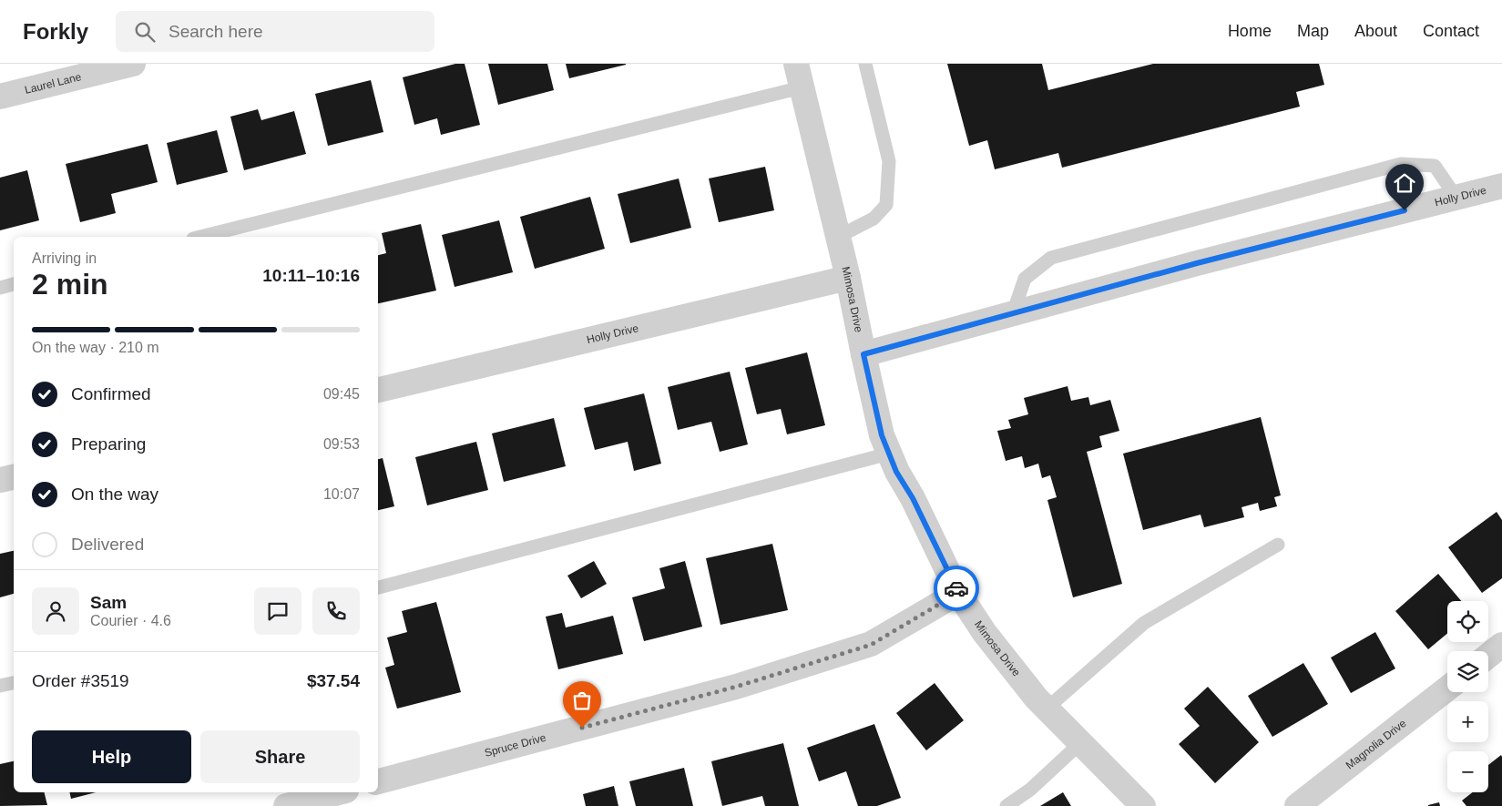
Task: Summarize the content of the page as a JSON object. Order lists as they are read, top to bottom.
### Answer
{
  "streets": {
    "street": [
      "Laurel Lane",
      "Holly Drive",
      "Mimosa Drive",
      "Magnolia Drive",
      "Spruce Drive"
    ]
  },
  "crossings": [
    ["Holly Drive", "Mimosa Drive"],
    ["Mimosa Drive", "Spruce Drive"]
  ],
  "page": {
    "header": "Forkly",
    "search": "Search here",
    "nav": [
      "Home",
      "Map",
      "About",
      "Contact"
    ],
    "heading": ["2 min", "Arriving in", "10:11–10:16"],
    "panel": [
      "Sam",
      "Courier · 4.6",
      "Order #3519",
      "$37.54"
    ],
    "bar": "On the way · 210 m",
    "list": [
      ["Confirmed", "09:45"],
      ["Preparing", "09:53"],
      ["On the way", "10:07"],
      "Delivered"
    ],
    "map_buttons": ["+", "−"],
    "buttons": ["Help", "Share"]
  }
}
